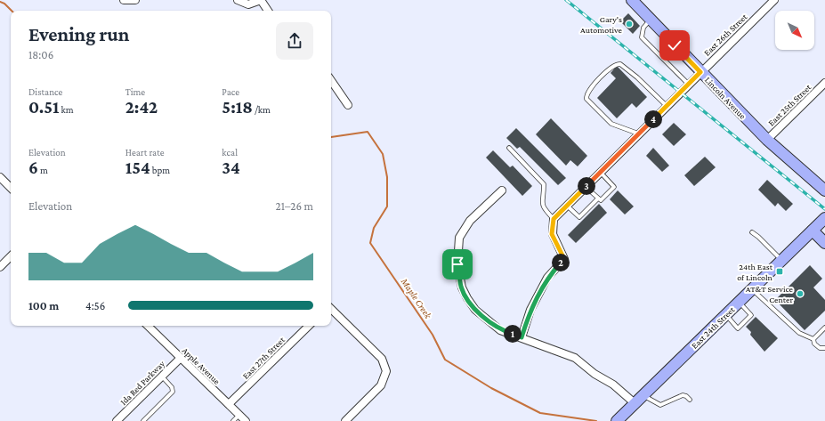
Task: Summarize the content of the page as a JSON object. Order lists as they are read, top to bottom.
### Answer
{
  "streets": {
    "street": [
      "East 26th Street",
      "Lincoln Avenue",
      "East 25th Street",
      "East 24th Street",
      "East 27th Street",
      "Apple Avenue",
      "Ida Red Parkway"
    ]
  },
  "crossings": [
    ["East 26th Street", "Lincoln Avenue"],
    ["Lincoln Avenue", "East 25th Street"],
    ["East 27th Street", "Apple Avenue"],
    ["Apple Avenue", "Ida Red Parkway"]
  ],
  "water": ["Maple Creek"],
  "places": {
    "other": ["Gary's Automotive", "AT&T Service Center"],
    "transit": ["24th East of Lincoln"]
  },
  "north": "bottom right",
  "page": {
    "heading": ["Evening run", "18:06"],
    "stats": [
      ["Distance", "0.51 km"],
      ["Time", "2:42"],
      ["Pace", "5:18 /km"],
      ["Elevation", "6 m"],
      ["Heart rate", "154 bpm"],
      ["kcal", "34"]
    ],
    "pins": [
      "4",
      "3",
      "2",
      "1"
    ],
    "chart": ["Elevation", "21–26 m"],
    "list": [
      {
        "name": "100 m",
        "note": "4:56"
      }
    ]
  }
}
